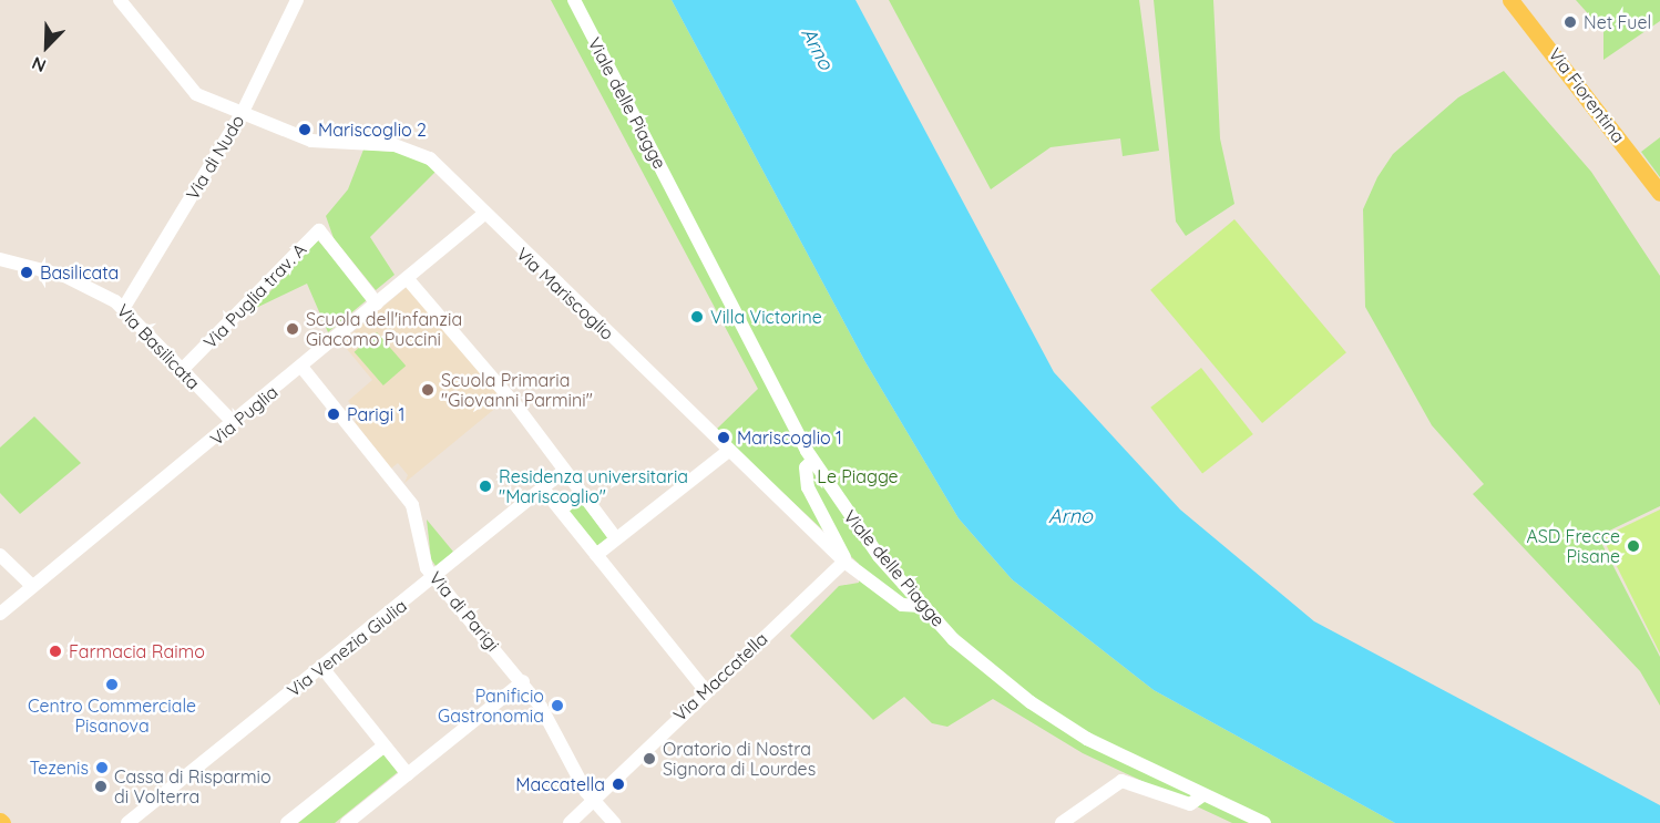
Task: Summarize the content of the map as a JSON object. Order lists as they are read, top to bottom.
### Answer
{
  "streets": {
    "main road": ["Via Fiorentina"],
    "street": [
      "Viale delle Piagge",
      "Via di Nudo",
      "Via Mariscoglio",
      "Via Puglia trav. A",
      "Via Basilicata",
      "Via Puglia",
      "Via di Parigi",
      "Via Venezia Giulia",
      "Via Maccatella"
    ]
  },
  "crossings": [
    ["Via di Nudo", "Via Mariscoglio"],
    ["Via di Nudo", "Via Basilicata"],
    ["Via Mariscoglio", "Via Puglia"],
    ["Via Mariscoglio", "Via Maccatella"],
    ["Via Puglia trav. A", "Via Basilicata"],
    ["Via Puglia trav. A", "Via Puglia"],
    ["Via Basilicata", "Via Puglia"],
    ["Via Puglia", "Via di Parigi"],
    ["Via di Parigi", "Via Venezia Giulia"],
    ["Via di Parigi", "Via Maccatella"]
  ],
  "water": ["Arno"],
  "parks": ["Le Piagge"],
  "places": [
    "Net Fuel",
    "Mariscoglio 2",
    "Basilicata",
    "Villa Victorine",
    "Scuola dell'infanzia Giacomo Puccini",
    "Scuola Primaria \"Giovanni Parmini\"",
    "Parigi 1",
    "Mariscoglio 1",
    "Residenza universitaria \"Mariscoglio\"",
    "ASD Frecce Pisane",
    "Farmacia Raimo",
    "Centro Commerciale Pisanova",
    "Panificio Gastronomia",
    "Oratorio di Nostra Signora di Lourdes",
    "Tezenis",
    "Maccatella",
    "Cassa di Risparmio di Volterra"
  ],
  "north": "bottom left"
}
